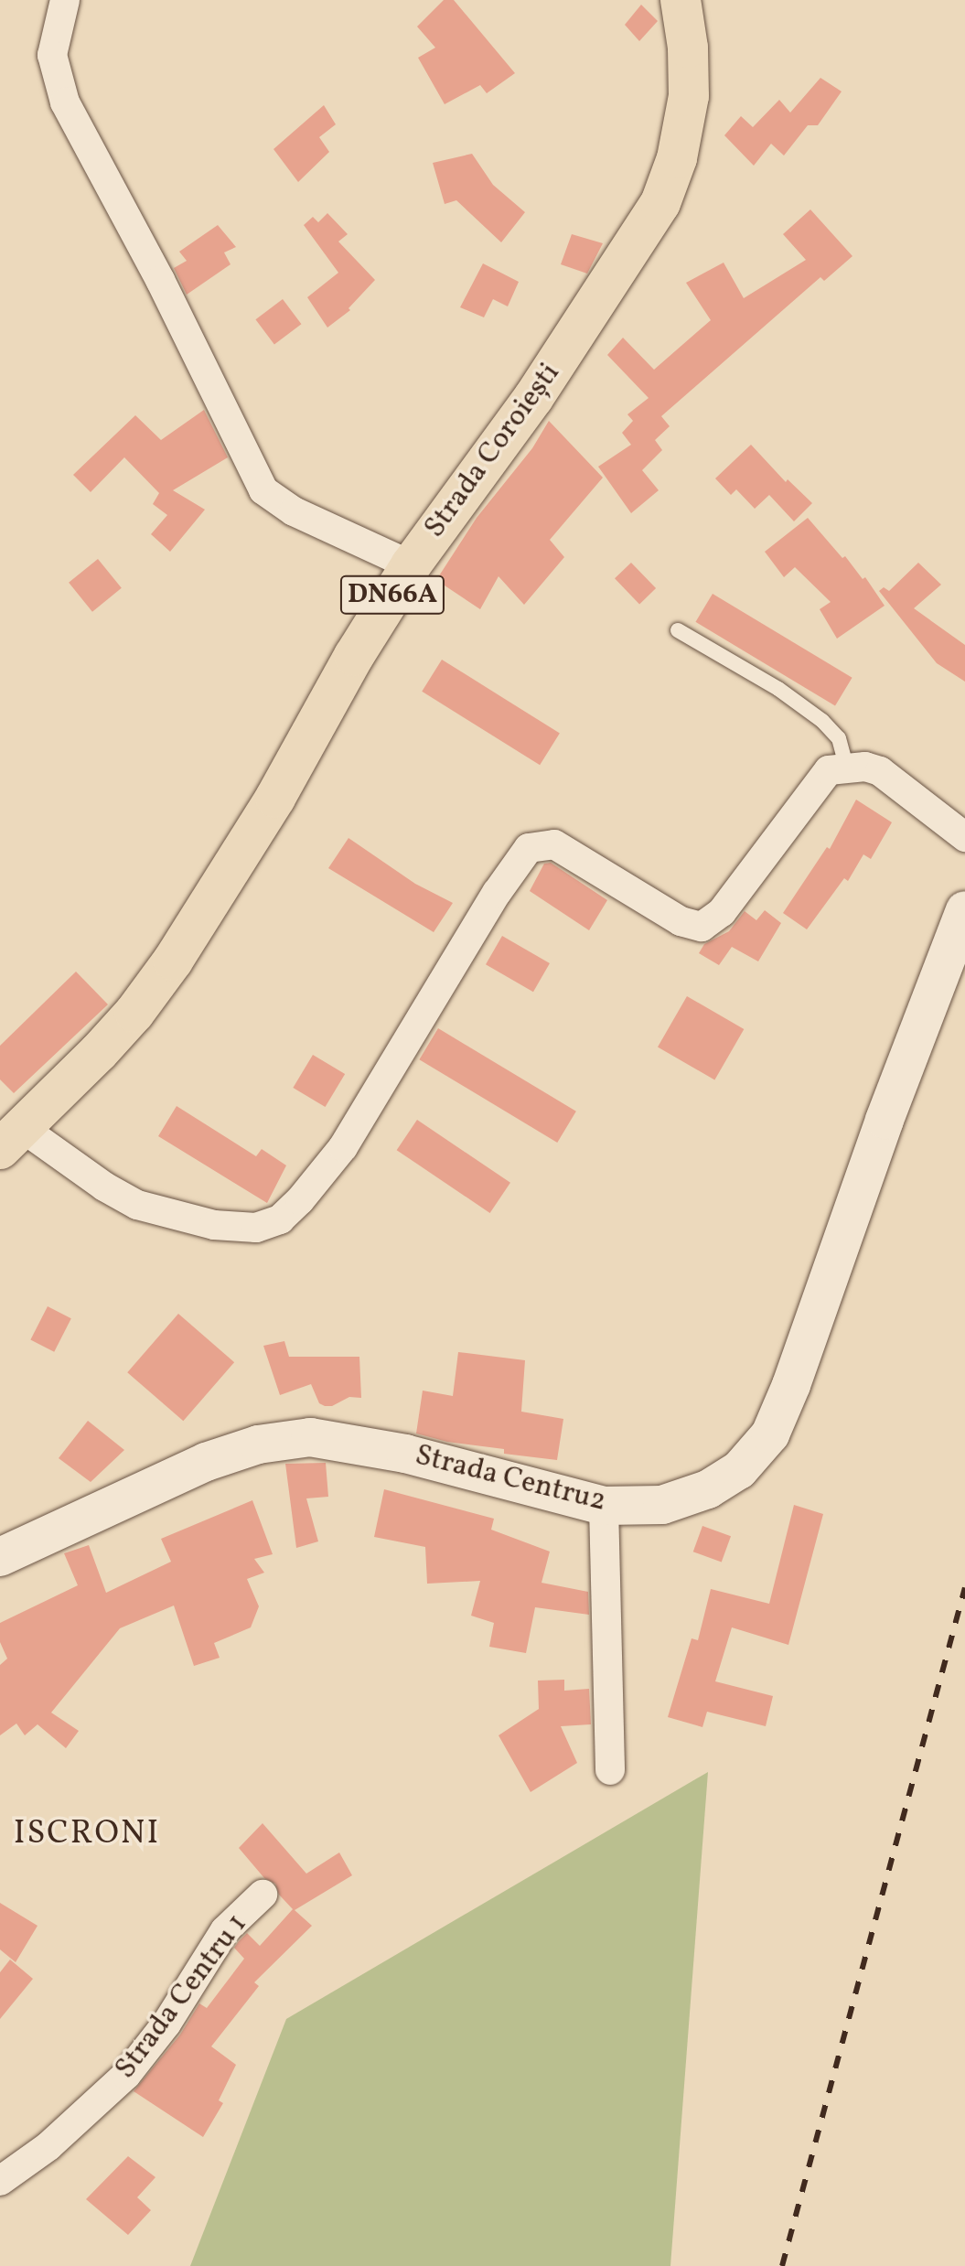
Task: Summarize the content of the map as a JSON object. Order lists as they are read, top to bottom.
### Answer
{
  "streets": {
    "main road": ["Strada Coroiești", "DN66A"],
    "street": ["Strada Centru2", "Strada Centru 1"]
  },
  "districts": ["ISCRONI"]
}
